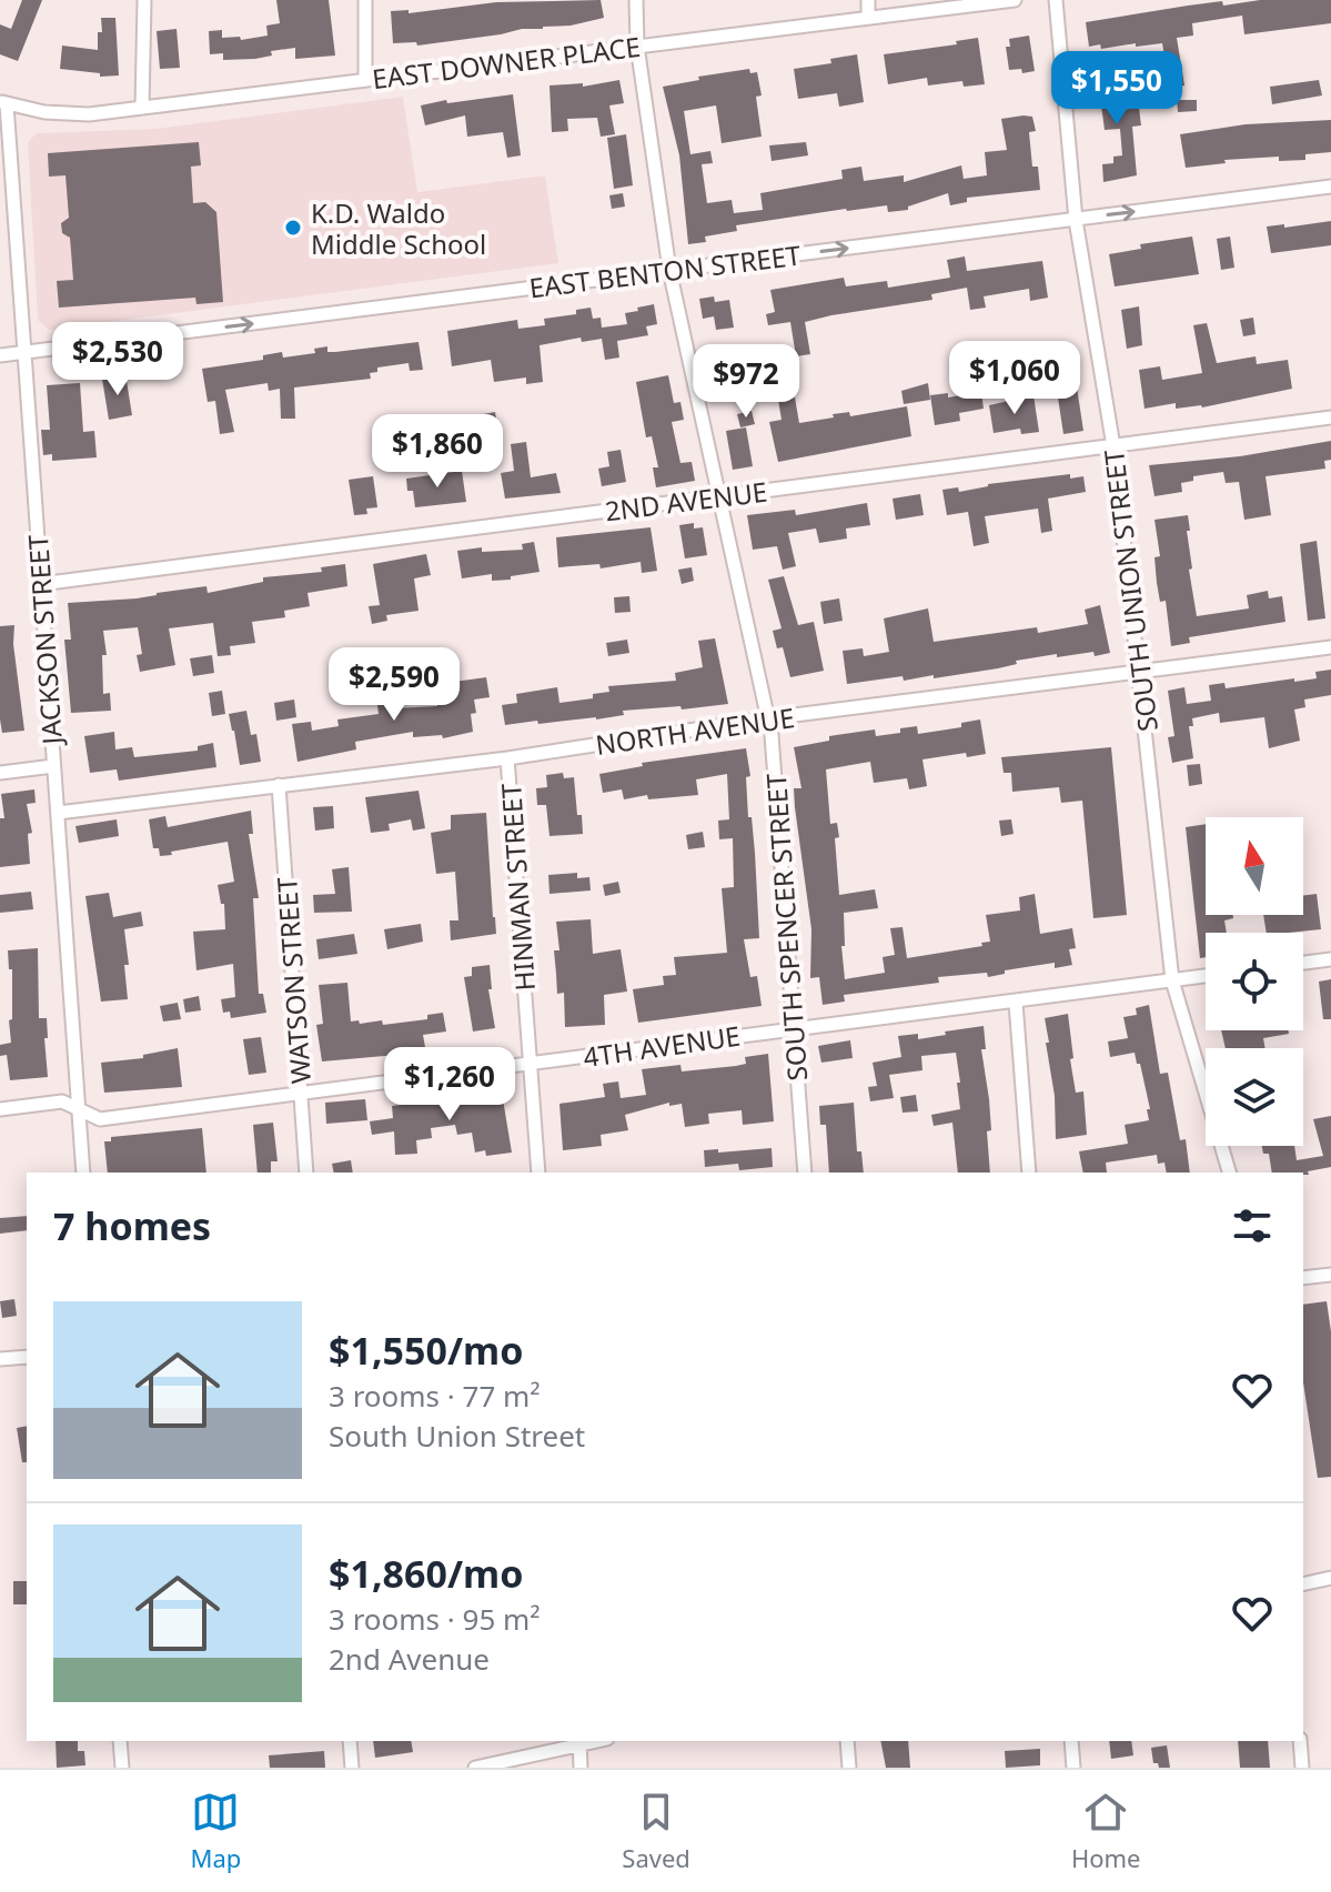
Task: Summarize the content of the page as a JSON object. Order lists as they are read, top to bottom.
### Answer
{
  "streets": {
    "street": [
      "EAST DOWNER PLACE",
      "EAST BENTON STREET",
      "2ND AVENUE",
      "SOUTH UNION STREET",
      "JACKSON STREET",
      "NORTH AVENUE",
      "HINMAN STREET",
      "SOUTH SPENCER STREET",
      "WATSON STREET",
      "4TH AVENUE"
    ]
  },
  "crossings": [
    ["EAST DOWNER PLACE", "JACKSON STREET"],
    ["EAST DOWNER PLACE", "SOUTH SPENCER STREET"],
    ["EAST BENTON STREET", "SOUTH UNION STREET"],
    ["EAST BENTON STREET", "JACKSON STREET"],
    ["EAST BENTON STREET", "SOUTH SPENCER STREET"],
    ["2ND AVENUE", "SOUTH UNION STREET"],
    ["2ND AVENUE", "JACKSON STREET"],
    ["2ND AVENUE", "SOUTH SPENCER STREET"],
    ["SOUTH UNION STREET", "NORTH AVENUE"],
    ["SOUTH UNION STREET", "4TH AVENUE"],
    ["JACKSON STREET", "NORTH AVENUE"],
    ["JACKSON STREET", "4TH AVENUE"],
    ["NORTH AVENUE", "HINMAN STREET"],
    ["NORTH AVENUE", "SOUTH SPENCER STREET"],
    ["NORTH AVENUE", "WATSON STREET"],
    ["HINMAN STREET", "4TH AVENUE"],
    ["SOUTH SPENCER STREET", "4TH AVENUE"],
    ["WATSON STREET", "4TH AVENUE"]
  ],
  "one_way": ["EAST BENTON STREET"],
  "places": ["K.D. Waldo Middle School"],
  "north": "top",
  "page": {
    "price": [
      "$1,550",
      "$2,530",
      "$1,060",
      "$972",
      "$1,860",
      "$2,590",
      "$1,260"
    ],
    "heading": "7 homes",
    "list": [
      {
        "name": "$1,550/mo",
        "note": "3 rooms · 77 m² · South Union Street"
      },
      {
        "name": "$1,860/mo",
        "note": "3 rooms · 95 m² · 2nd Avenue"
      }
    ],
    "tabs": ["Map", "Saved", "Home"]
  }
}
